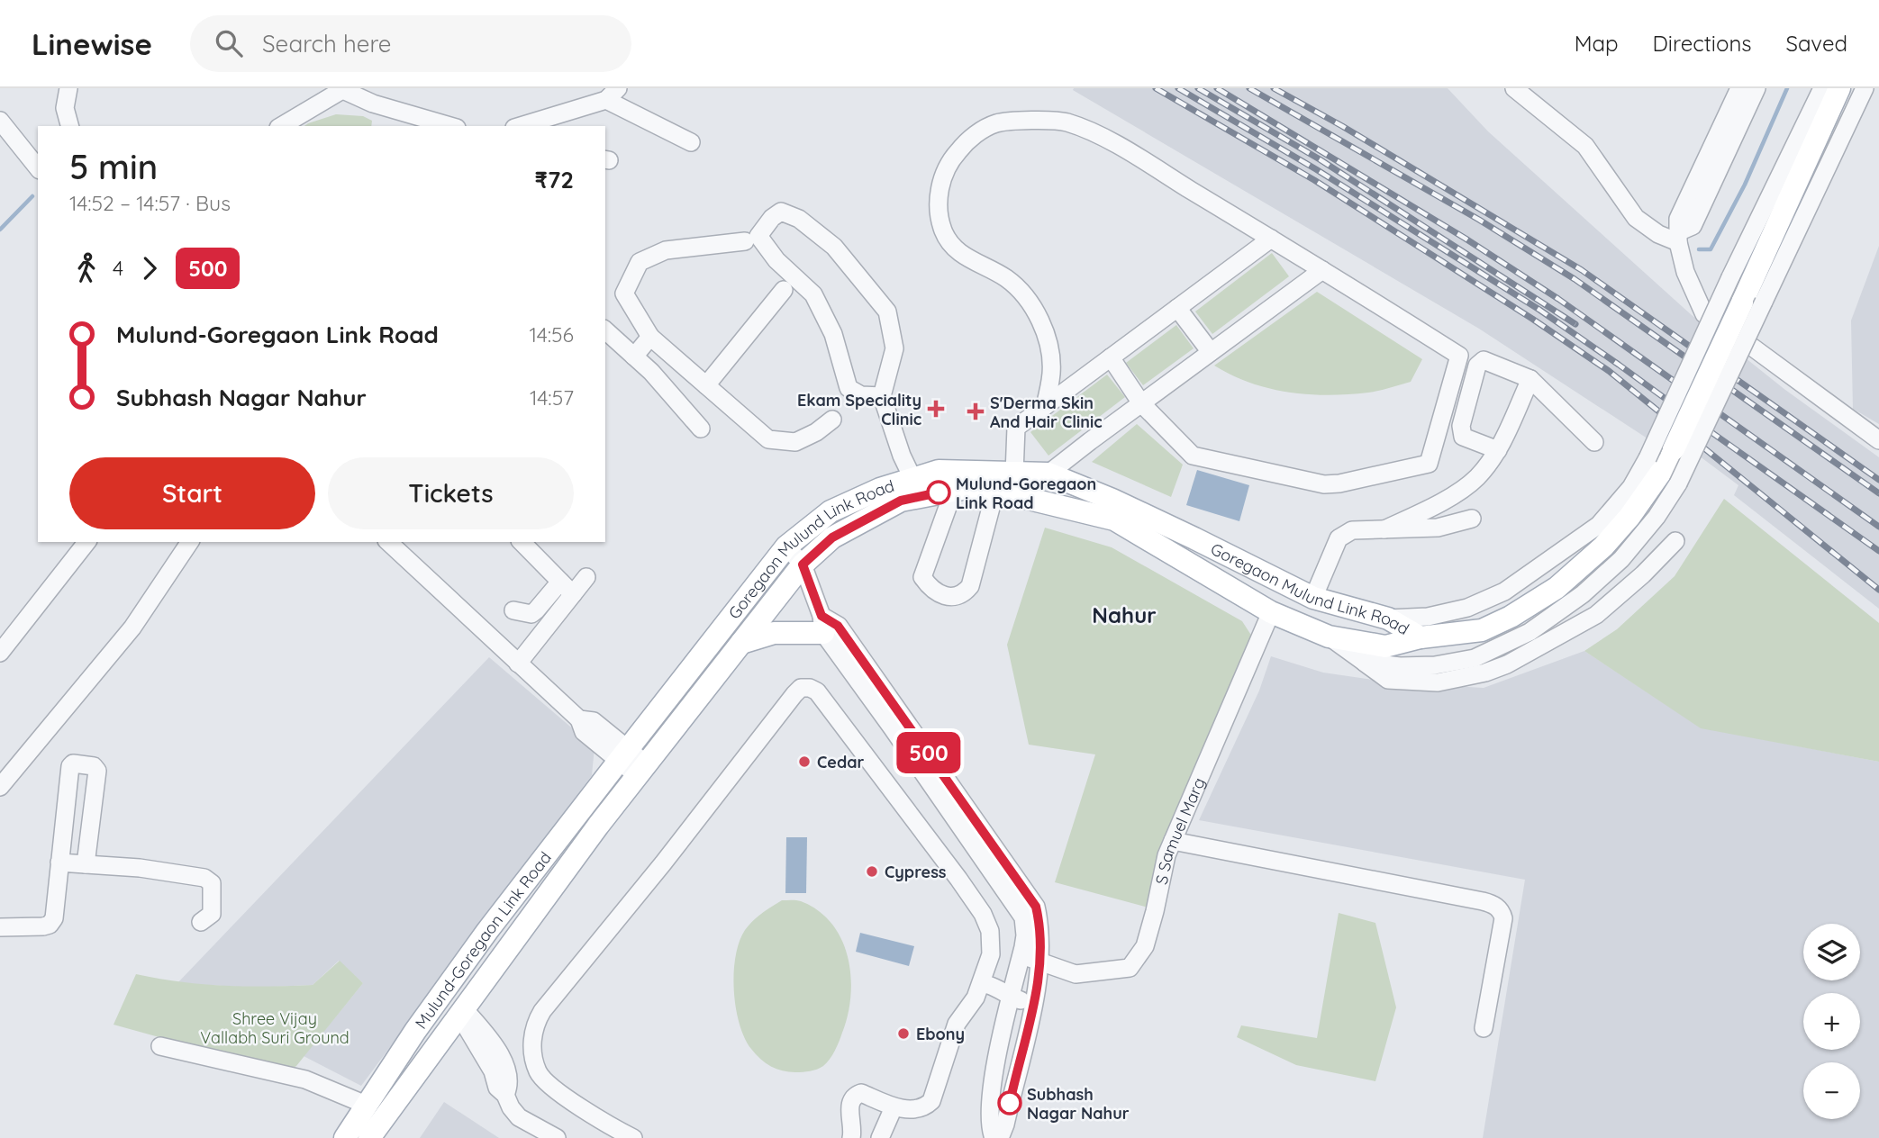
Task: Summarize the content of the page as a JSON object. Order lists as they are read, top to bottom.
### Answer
{
  "streets": {
    "main road": ["Goregaon Mulund Link Road", "Mulund-Goregaon Link Road"],
    "street": ["S Samuel Marg"]
  },
  "crossings": [
    ["Goregaon Mulund Link Road", "S Samuel Marg"],
    ["Goregaon Mulund Link Road", "Mulund-Goregaon Link Road"]
  ],
  "districts": ["Nahur"],
  "parks": ["Shree Vijay Vallabh Suri Ground"],
  "places": {
    "health": ["Ekam Speciality Clinic", "S'Derma Skin And Hair Clinic"],
    "other": [
      "Mulund-Goregaon Link Road",
      "Cedar",
      "Cypress",
      "Ebony",
      "Subhash Nagar Nahur"
    ]
  },
  "lines": ["bus line 500"],
  "page": {
    "header": "Linewise",
    "search": "Search here",
    "nav": ["Map", "Directions", "Saved"],
    "on_map": "500",
    "heading": ["5 min", "14:52 – 14:57 · Bus", "₹72"],
    "legs": ["4", "500"],
    "list": [
      {
        "name": "Mulund-Goregaon Link Road",
        "value": "14:56"
      },
      {
        "name": "Subhash Nagar Nahur",
        "value": "14:57"
      }
    ],
    "buttons": ["Start", "Tickets"],
    "map_buttons": ["+", "−"]
  }
}
